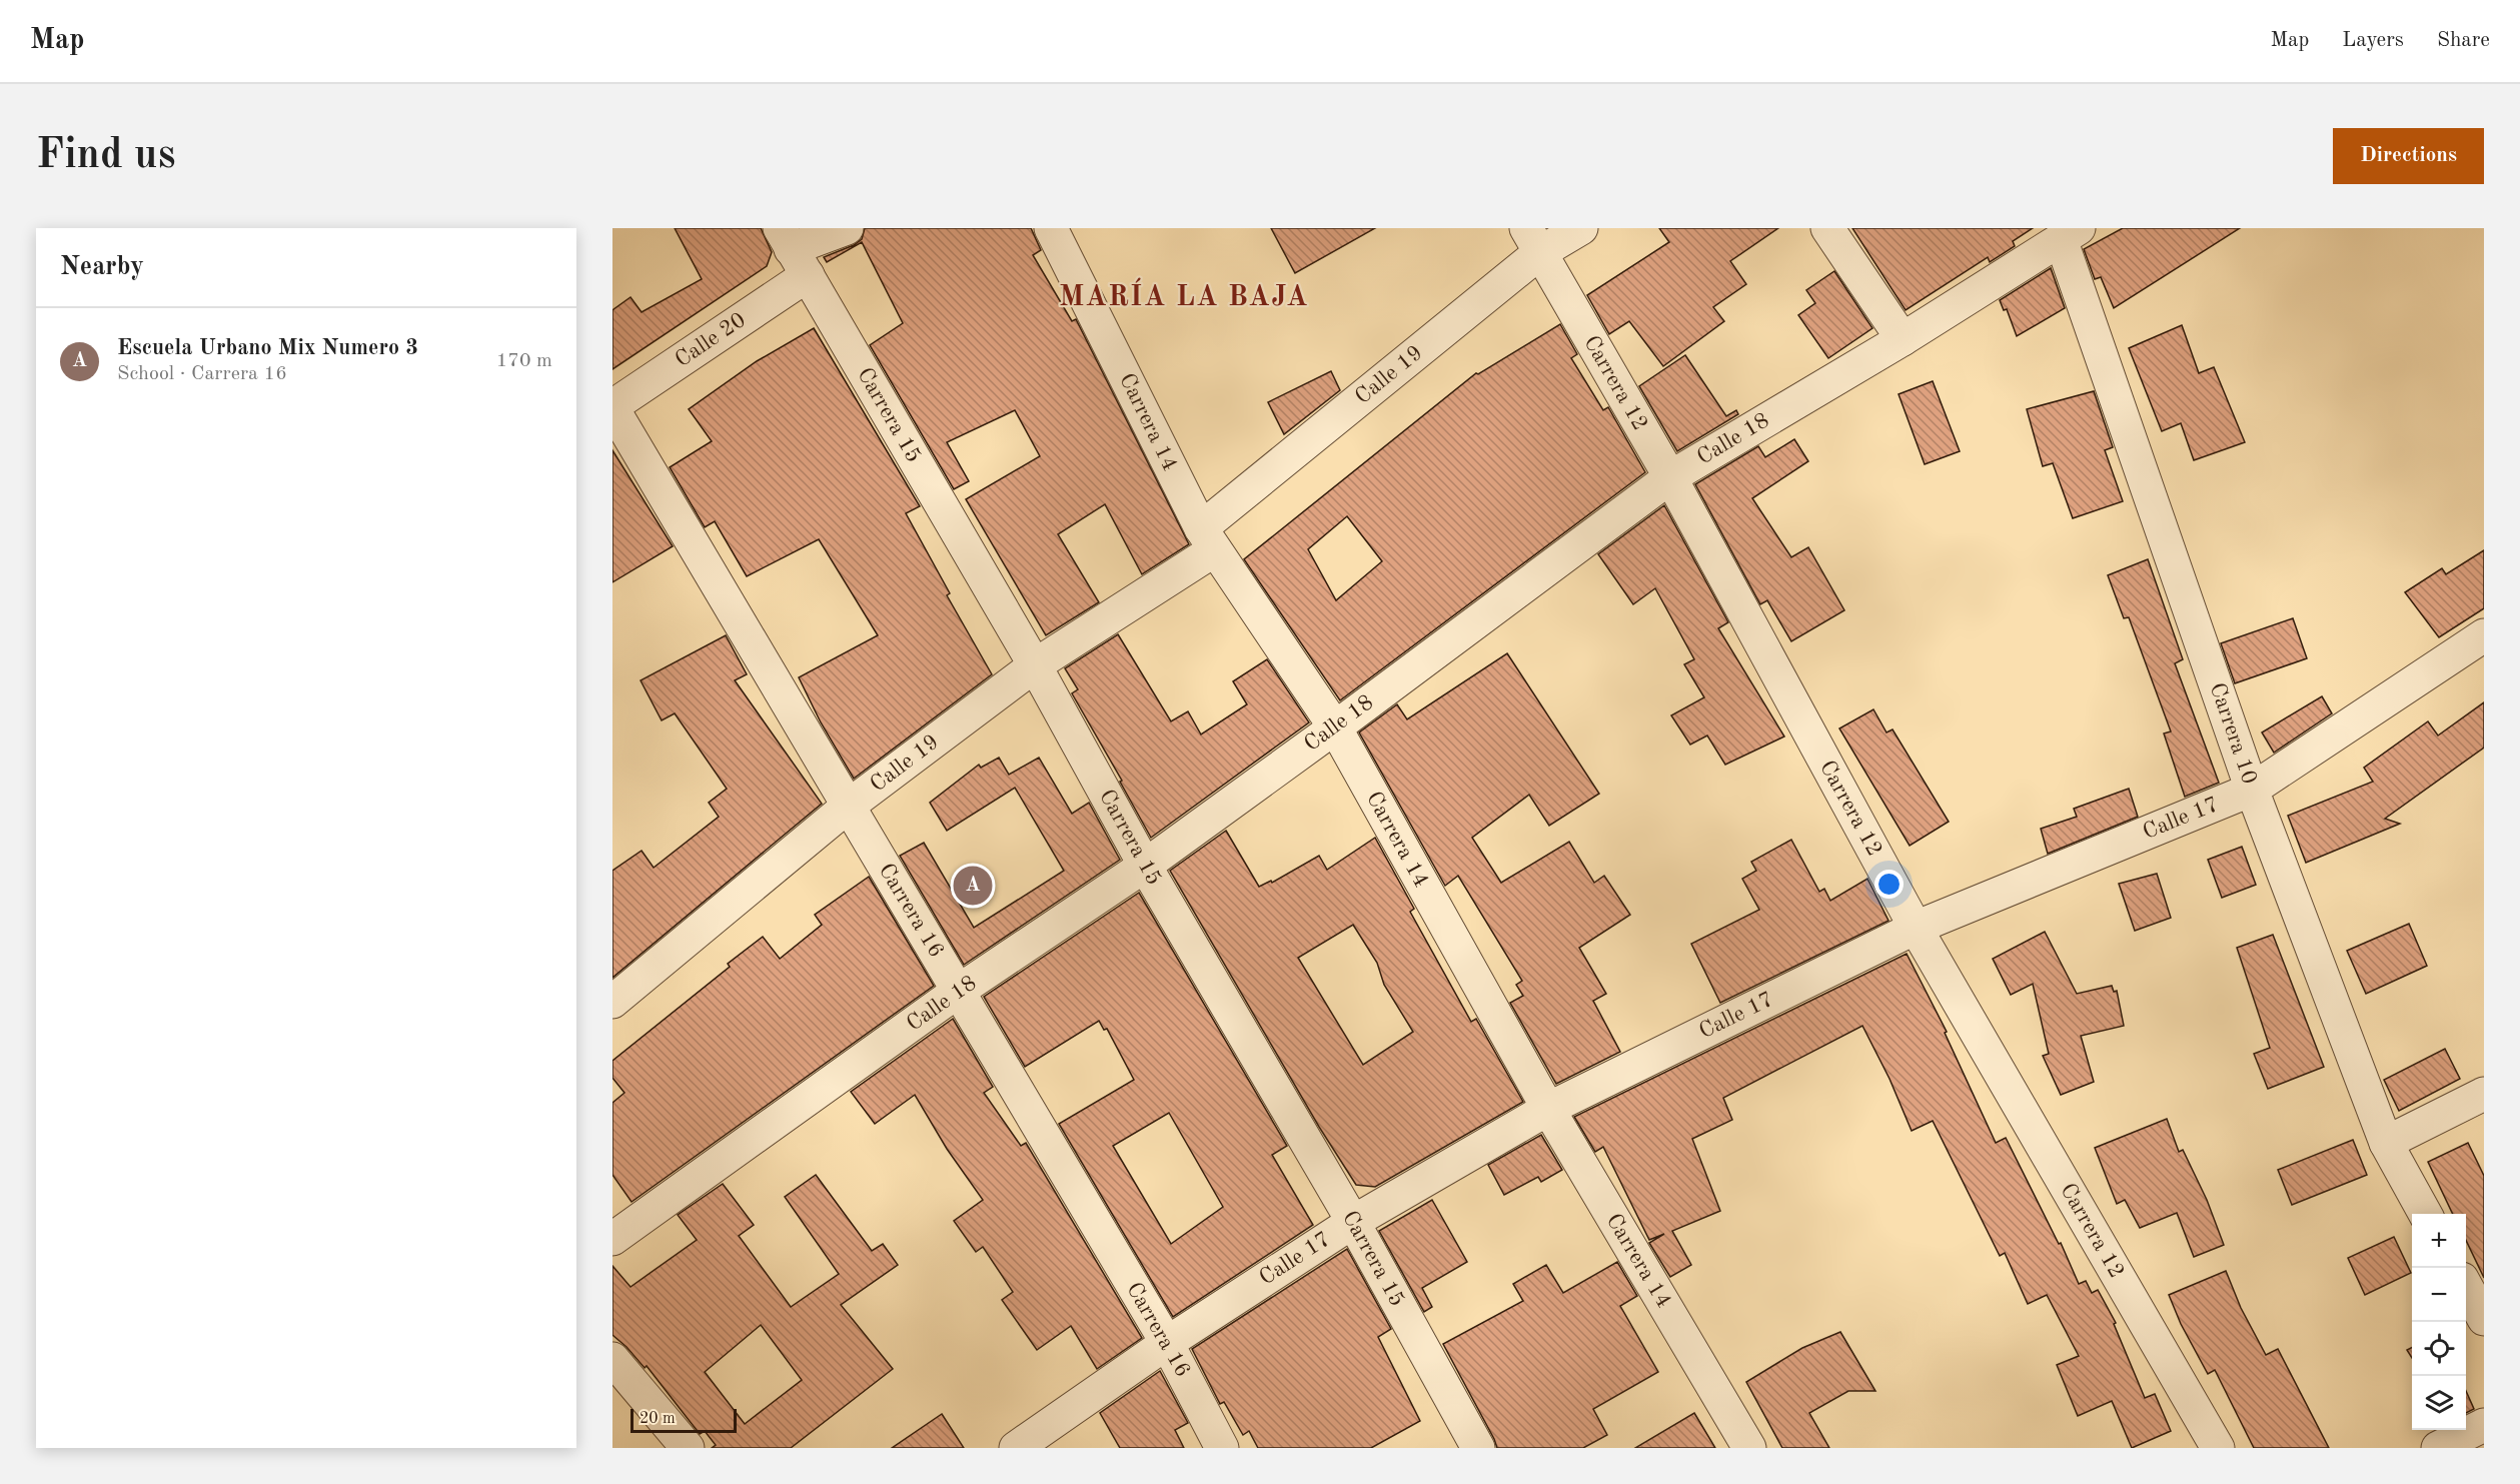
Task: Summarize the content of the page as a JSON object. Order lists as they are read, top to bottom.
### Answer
{
  "streets": {
    "street": [
      "Calle 20",
      "Calle 19",
      "Carrera 12",
      "Carrera 15",
      "Carrera 14",
      "Calle 18",
      "Carrera 10",
      "Calle 17",
      "Carrera 16"
    ]
  },
  "crossings": [
    ["Calle 20", "Carrera 15"],
    ["Calle 20", "Carrera 16"],
    ["Calle 19", "Carrera 12"],
    ["Calle 19", "Carrera 15"],
    ["Calle 19", "Carrera 14"],
    ["Calle 19", "Carrera 16"],
    ["Carrera 12", "Calle 18"],
    ["Carrera 12", "Calle 17"],
    ["Carrera 15", "Calle 18"],
    ["Carrera 15", "Calle 17"],
    ["Carrera 14", "Calle 18"],
    ["Carrera 14", "Calle 17"],
    ["Calle 18", "Carrera 10"],
    ["Calle 18", "Carrera 16"],
    ["Carrera 10", "Calle 17"],
    ["Calle 17", "Carrera 16"]
  ],
  "districts": ["MARÍA LA BAJA"],
  "scale_bar": "20 m",
  "page": {
    "header": "Map",
    "nav": ["Map", "Layers", "Share"],
    "buttons": "Directions",
    "title": "Find us",
    "heading": "Nearby",
    "list": [
      {
        "mark": "A",
        "name": "Escuela Urbano Mix Numero 3",
        "note": "School · Carrera 16",
        "value": "170 m"
      }
    ],
    "pins": "A",
    "map_buttons": ["+", "−"],
    "scale": "20 m"
  }
}
